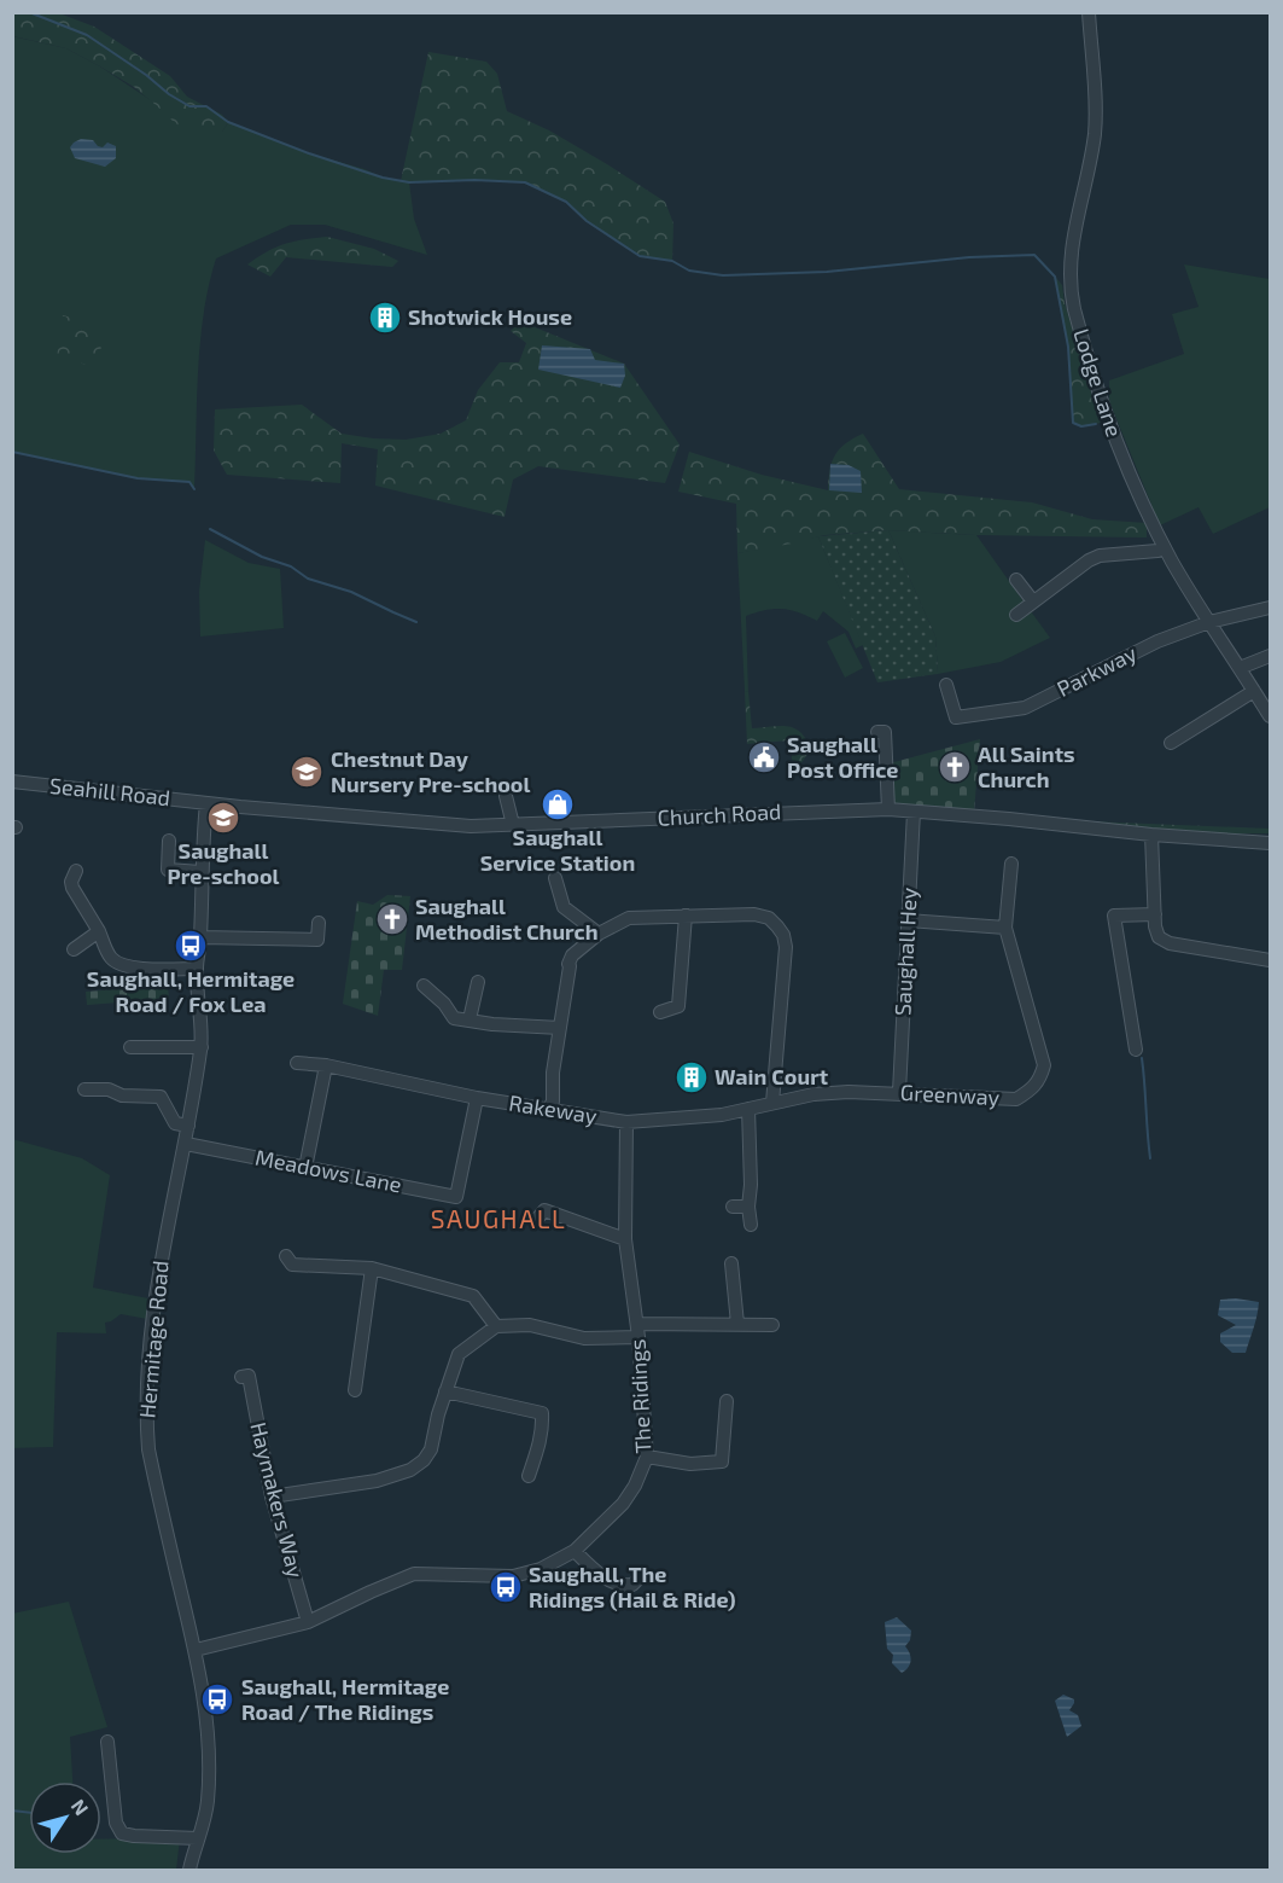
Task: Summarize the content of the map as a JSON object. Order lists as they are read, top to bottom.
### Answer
{
  "streets": {
    "street": [
      "Lodge Lane",
      "Parkway",
      "Seahill Road",
      "Church Road",
      "Saughall Hey",
      "Greenway",
      "Rakeway",
      "Meadows Lane",
      "Hermitage Road",
      "The Ridings",
      "Haymakers Way"
    ]
  },
  "crossings": [
    ["Lodge Lane", "Parkway"],
    ["Seahill Road", "Church Road"],
    ["Seahill Road", "Hermitage Road"],
    ["Church Road", "Saughall Hey"],
    ["Church Road", "Hermitage Road"],
    ["Saughall Hey", "Greenway"],
    ["Greenway", "Rakeway"],
    ["Greenway", "The Ridings"],
    ["Rakeway", "Meadows Lane"],
    ["Rakeway", "The Ridings"],
    ["Meadows Lane", "Hermitage Road"],
    ["Hermitage Road", "The Ridings"],
    ["The Ridings", "Haymakers Way"]
  ],
  "districts": ["SAUGHALL"],
  "places": {
    "building": ["Shotwick House", "Wain Court"],
    "public building": ["Saughall Post Office"],
    "church": ["All Saints Church", "Saughall Methodist Church"],
    "school or university": ["Chestnut Day Nursery Pre-school", "Saughall Pre-school"],
    "shop": ["Saughall Service Station"],
    "bus stop": ["Saughall, Hermitage Road / Fox Lea", "Saughall, The Ridings (Hail & Ride)", "Saughall, Hermitage Road / The Ridings"]
  },
  "north": "top right"
}
